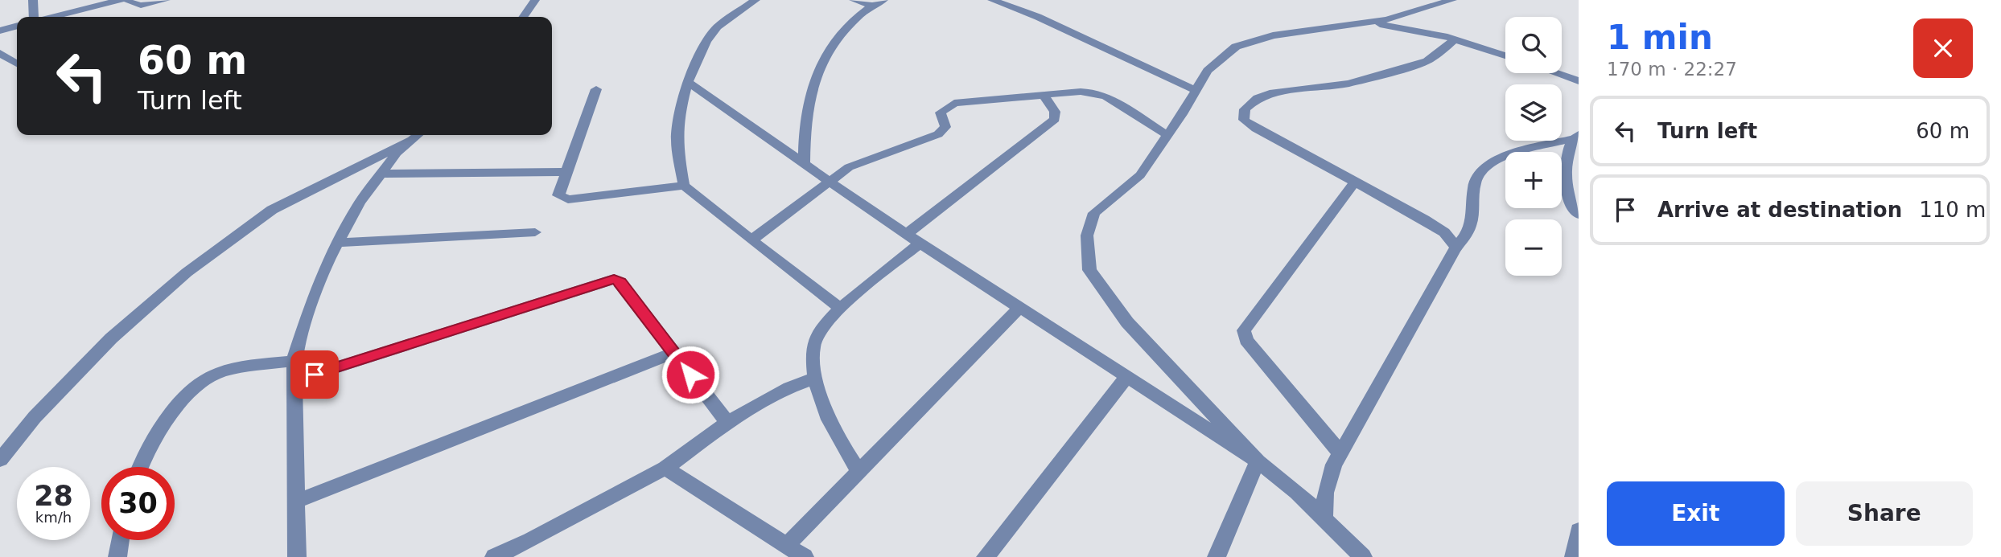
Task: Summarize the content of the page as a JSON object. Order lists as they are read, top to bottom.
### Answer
{
  "page": {
    "heading": ["1 min", "170 m · 22:27"],
    "map_buttons": ["+", "−"],
    "turn": ["60 m", "Turn left"],
    "list": [
      {
        "name": "Turn left",
        "value": "60 m"
      },
      {
        "name": "Arrive at destination",
        "value": "110 m"
      }
    ],
    "speed": "28 km/h",
    "limit": "30",
    "buttons": ["Exit", "Share"]
  }
}
